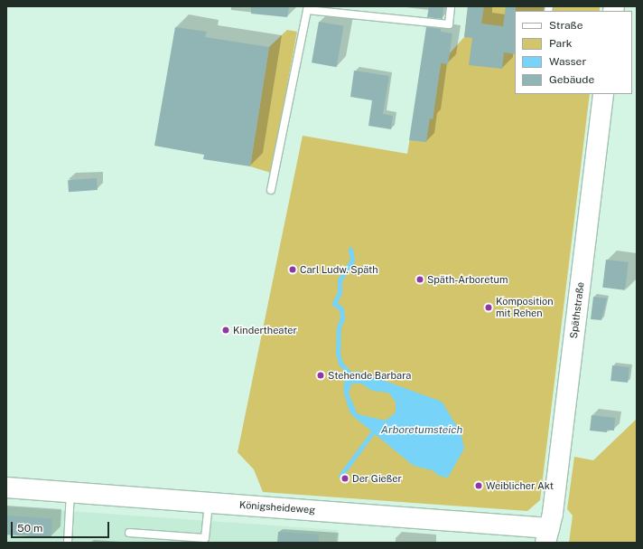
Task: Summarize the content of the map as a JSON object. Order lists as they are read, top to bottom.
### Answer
{
  "streets": {
    "street": ["Späthstraße", "Königsheideweg"]
  },
  "crossings": [
    ["Späthstraße", "Königsheideweg"]
  ],
  "water": ["Arboretumsteich"],
  "places": [
    "Carl Ludw. Späth",
    "Späth-Arboretum",
    "Komposition mit Rehen",
    "Kindertheater",
    "Stehende Barbara",
    "Der Gießer",
    "Weiblicher Akt"
  ],
  "legend": [
    "Straße",
    "Park",
    "Wasser",
    "Gebäude"
  ],
  "scale_bar": "50 m"
}
